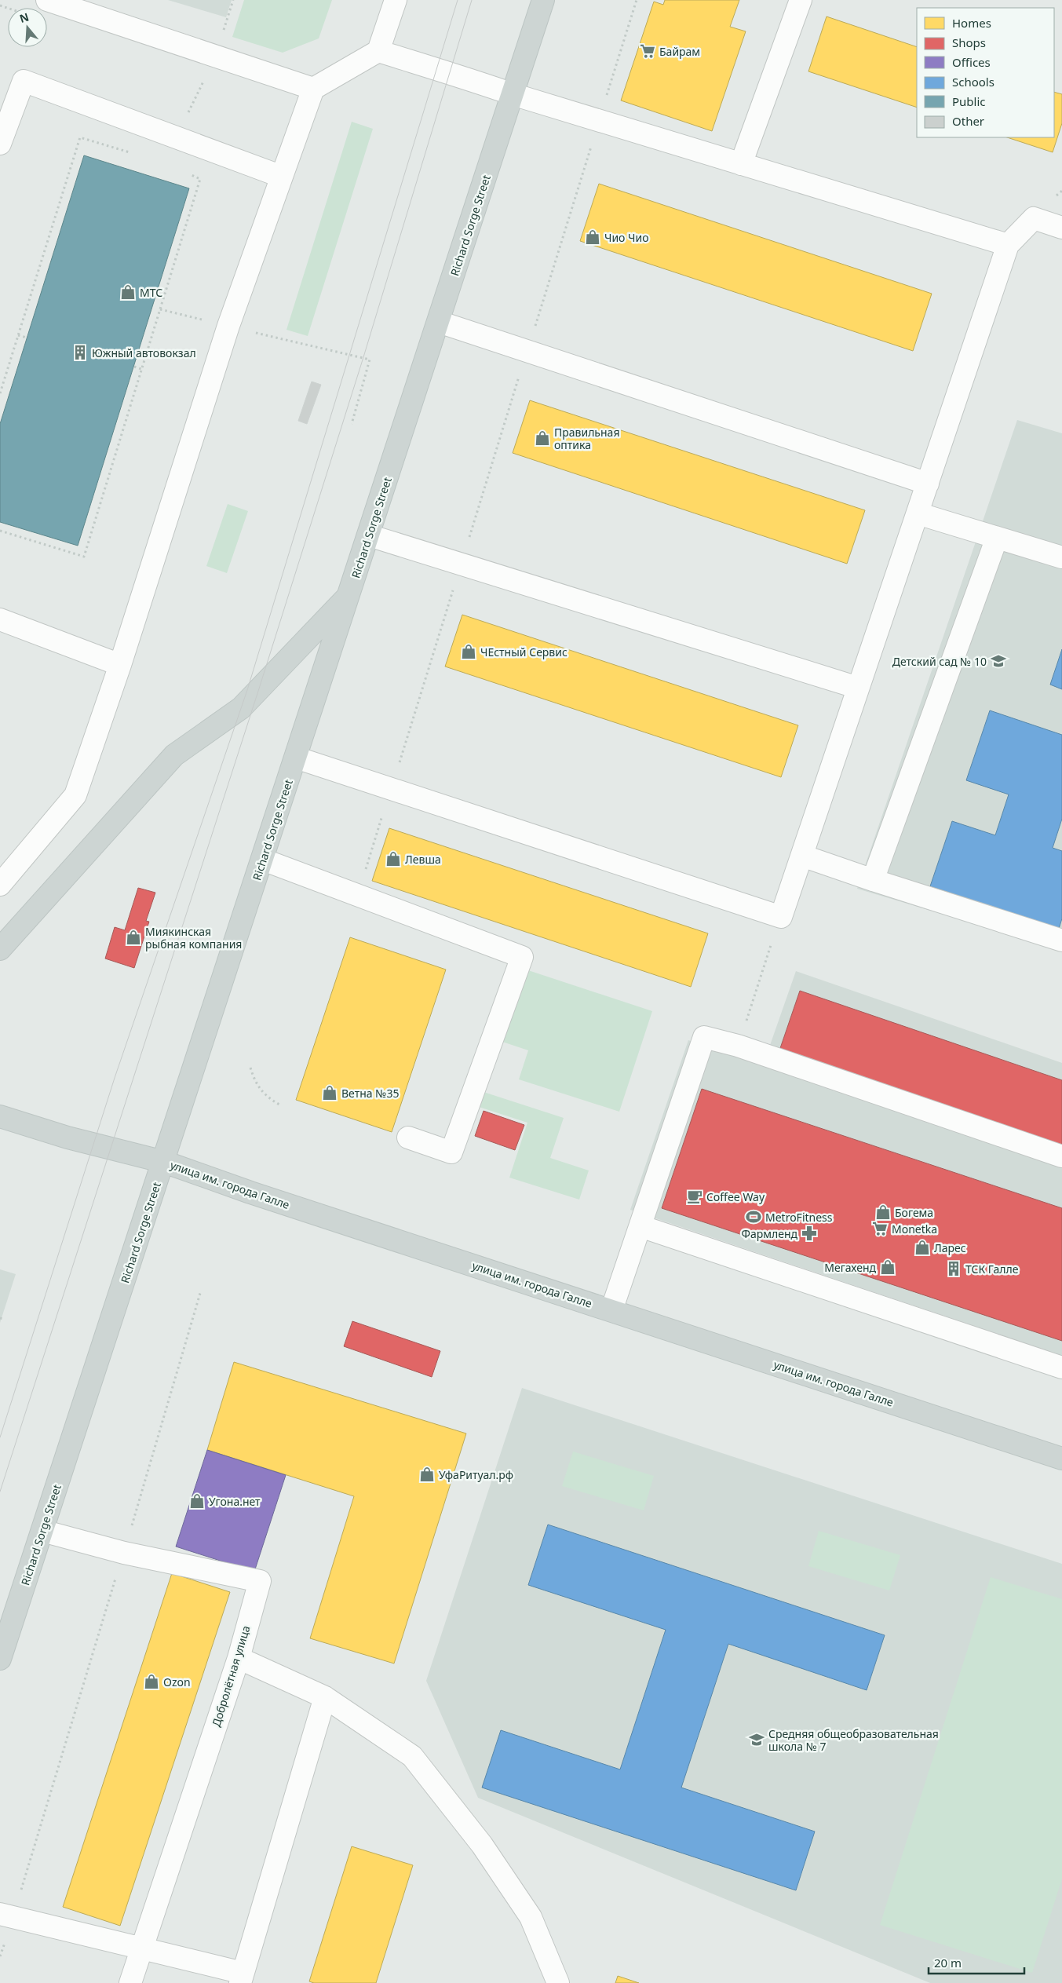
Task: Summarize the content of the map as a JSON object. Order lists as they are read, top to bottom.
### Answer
{
  "streets": {
    "main road": ["Richard Sorge Street", "улица им. города Галле"],
    "street": ["Добролётная улица"]
  },
  "crossings": [
    ["Richard Sorge Street", "улица им. города Галле"],
    ["Richard Sorge Street", "Добролётная улица"]
  ],
  "places": {
    "supermarket": ["Байрам", "Monetka"],
    "shop": [
      "Чио Чио",
      "МТС",
      "Правильная оптика",
      "ЧЕстный Сервис",
      "Левша",
      "Миякинская рыбная компания",
      "Ветна №35",
      "Богема",
      "Ларес",
      "Мегахенд",
      "УфаРитуал.рф",
      "Угона.нет",
      "Ozon"
    ],
    "building": ["Южный автовокзал", "ТСК Галле"],
    "school or university": ["Детский сад № 10", "Средняя общеобразовательная школа № 7"],
    "cafe": ["Coffee Way"],
    "sports": ["MetroFitness"],
    "pharmacy": ["Фармленд"]
  },
  "legend": [
    "Homes",
    "Shops",
    "Offices",
    "Schools",
    "Public",
    "Other"
  ],
  "scale_bar": "20 m",
  "north": "top"
}
